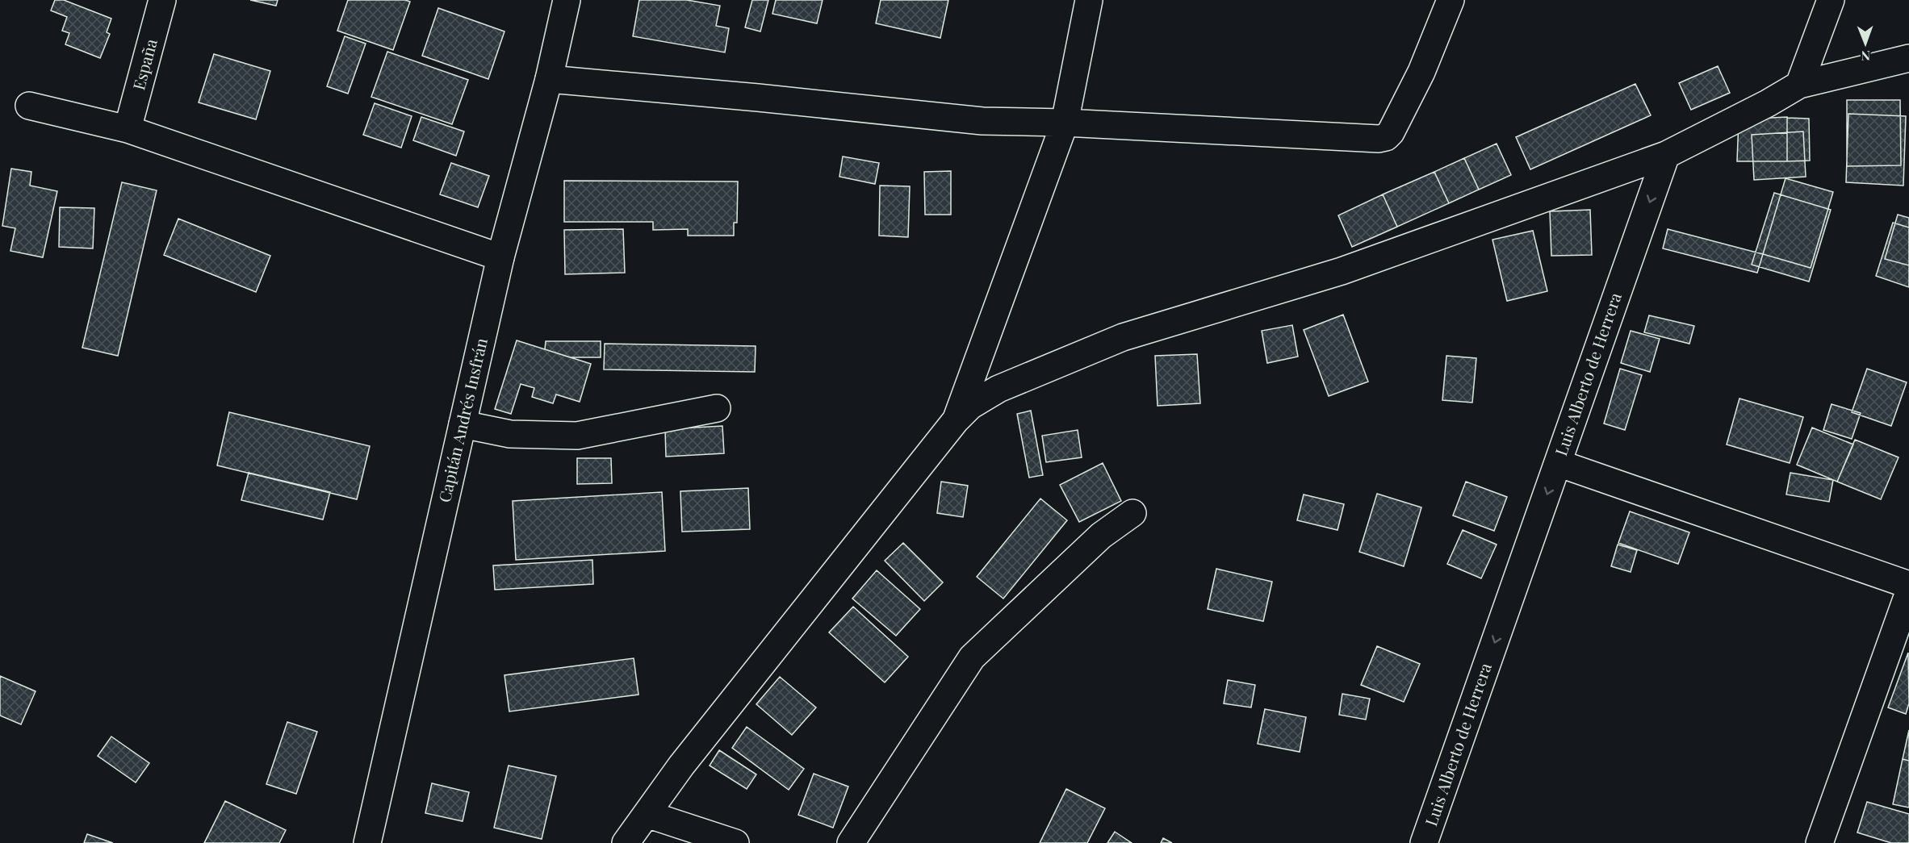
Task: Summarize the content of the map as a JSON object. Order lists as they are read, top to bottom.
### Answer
{
  "streets": {
    "street": ["España", "Luis Alberto de Herrera", "Capitán Andrés Insfrán"]
  },
  "one_way": ["Luis Alberto de Herrera"],
  "north": "bottom"
}
